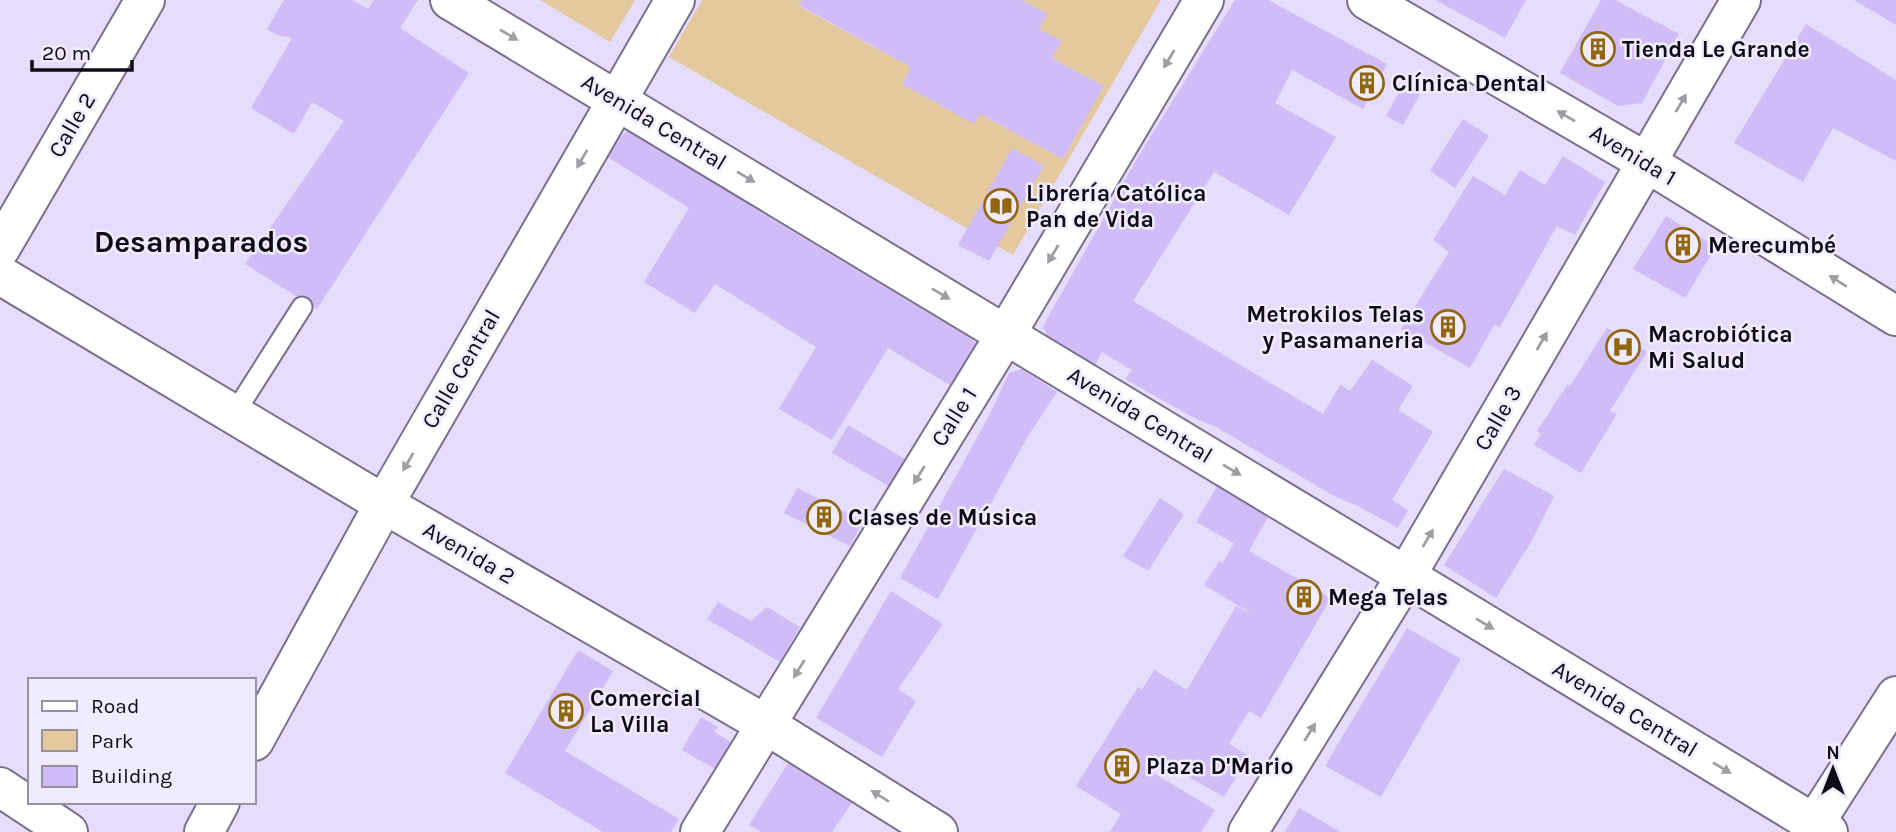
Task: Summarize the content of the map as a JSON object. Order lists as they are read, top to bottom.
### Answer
{
  "streets": {
    "main road": [
      "Avenida Central",
      "Calle 2",
      "Avenida 1",
      "Calle Central",
      "Calle 1",
      "Calle 3",
      "Avenida 2"
    ]
  },
  "crossings": [
    ["Avenida Central", "Calle Central"],
    ["Avenida Central", "Calle 1"],
    ["Avenida Central", "Calle 3"],
    ["Avenida 1", "Calle 3"],
    ["Calle Central", "Avenida 2"],
    ["Calle 1", "Avenida 2"]
  ],
  "one_way": [
    "Avenida Central",
    "Avenida 1",
    "Calle Central",
    "Calle 1",
    "Calle 3"
  ],
  "districts": ["Desamparados"],
  "places": {
    "building": [
      "Tienda Le Grande",
      "Clínica Dental",
      "Merecumbé",
      "Metrokilos Telas y Pasamaneria",
      "Clases de Música",
      "Mega Telas",
      "Comercial La Villa",
      "Plaza D'Mario"
    ],
    "library": ["Librería Católica Pan de Vida"],
    "hospital": ["Macrobiótica Mi Salud"]
  },
  "legend": ["Road", "Park", "Building"],
  "scale_bar": "20 m",
  "north": "top"
}
